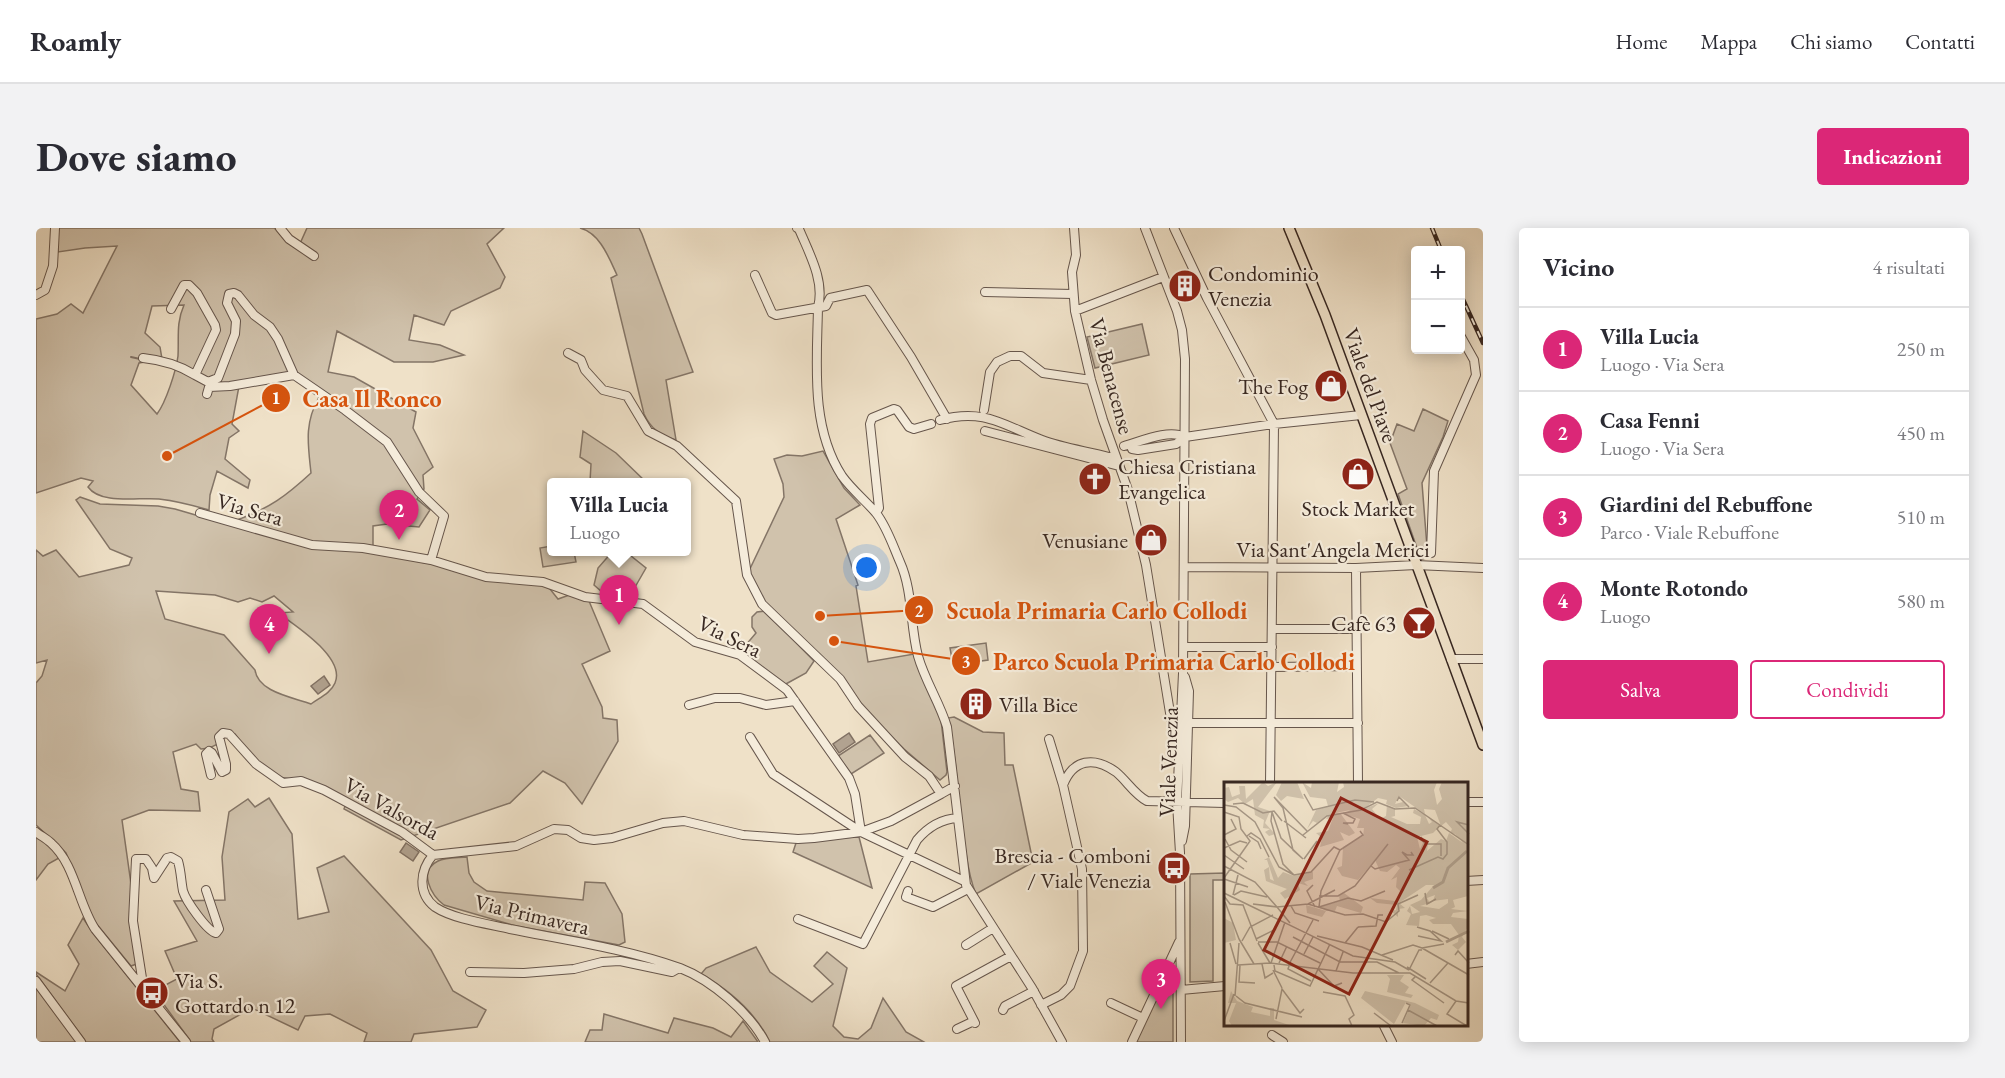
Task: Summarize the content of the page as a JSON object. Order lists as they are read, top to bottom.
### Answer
{
  "streets": {
    "main road": ["Viale del Piave"],
    "street": [
      "Via Benacense",
      "Via Sera",
      "Via Sant'Angela Merici",
      "Viale Venezia",
      "Via Valsorda",
      "Via Primavera"
    ]
  },
  "crossings": [
    ["Via Benacense", "Viale Venezia"],
    ["Viale del Piave", "Via Sant'Angela Merici"],
    ["Via Sera", "Via Valsorda"],
    ["Via Sant'Angela Merici", "Viale Venezia"],
    ["Via Valsorda", "Via Primavera"]
  ],
  "places": {
    "building": ["Condominio Venezia", "Villa Bice"],
    "shop": ["The Fog", "Stock Market", "Venusiane"],
    "other": ["Casa Il Ronco", "Scuola Primaria Carlo Collodi", "Parco Scuola Primaria Carlo Collodi"],
    "church": ["Chiesa Cristiana Evangelica"],
    "bar": ["Cafè 63"],
    "bus stop": ["Brescia - Comboni / Viale Venezia", "Via S. Gottardo n 12"]
  },
  "page": {
    "header": "Roamly",
    "nav": [
      "Home",
      "Mappa",
      "Chi siamo",
      "Contatti"
    ],
    "buttons": [
      "Indicazioni",
      ["Salva", "Condividi"]
    ],
    "title": "Dove siamo",
    "heading": ["Vicino", "4 risultati"],
    "map_buttons": ["+", "−"],
    "list": [
      {
        "mark": "1",
        "name": "Villa Lucia",
        "note": "Luogo · Via Sera",
        "value": "250 m"
      },
      {
        "mark": "2",
        "name": "Casa Fenni",
        "note": "Luogo · Via Sera",
        "value": "450 m"
      },
      {
        "mark": "3",
        "name": "Giardini del Rebuffone",
        "note": "Parco · Viale Rebuffone",
        "value": "510 m"
      },
      {
        "mark": "4",
        "name": "Monte Rotondo",
        "note": "Luogo",
        "value": "580 m"
      }
    ],
    "popup": ["Villa Lucia", "Luogo"],
    "pins": [
      "2",
      "1",
      "4",
      "3"
    ]
  }
}
